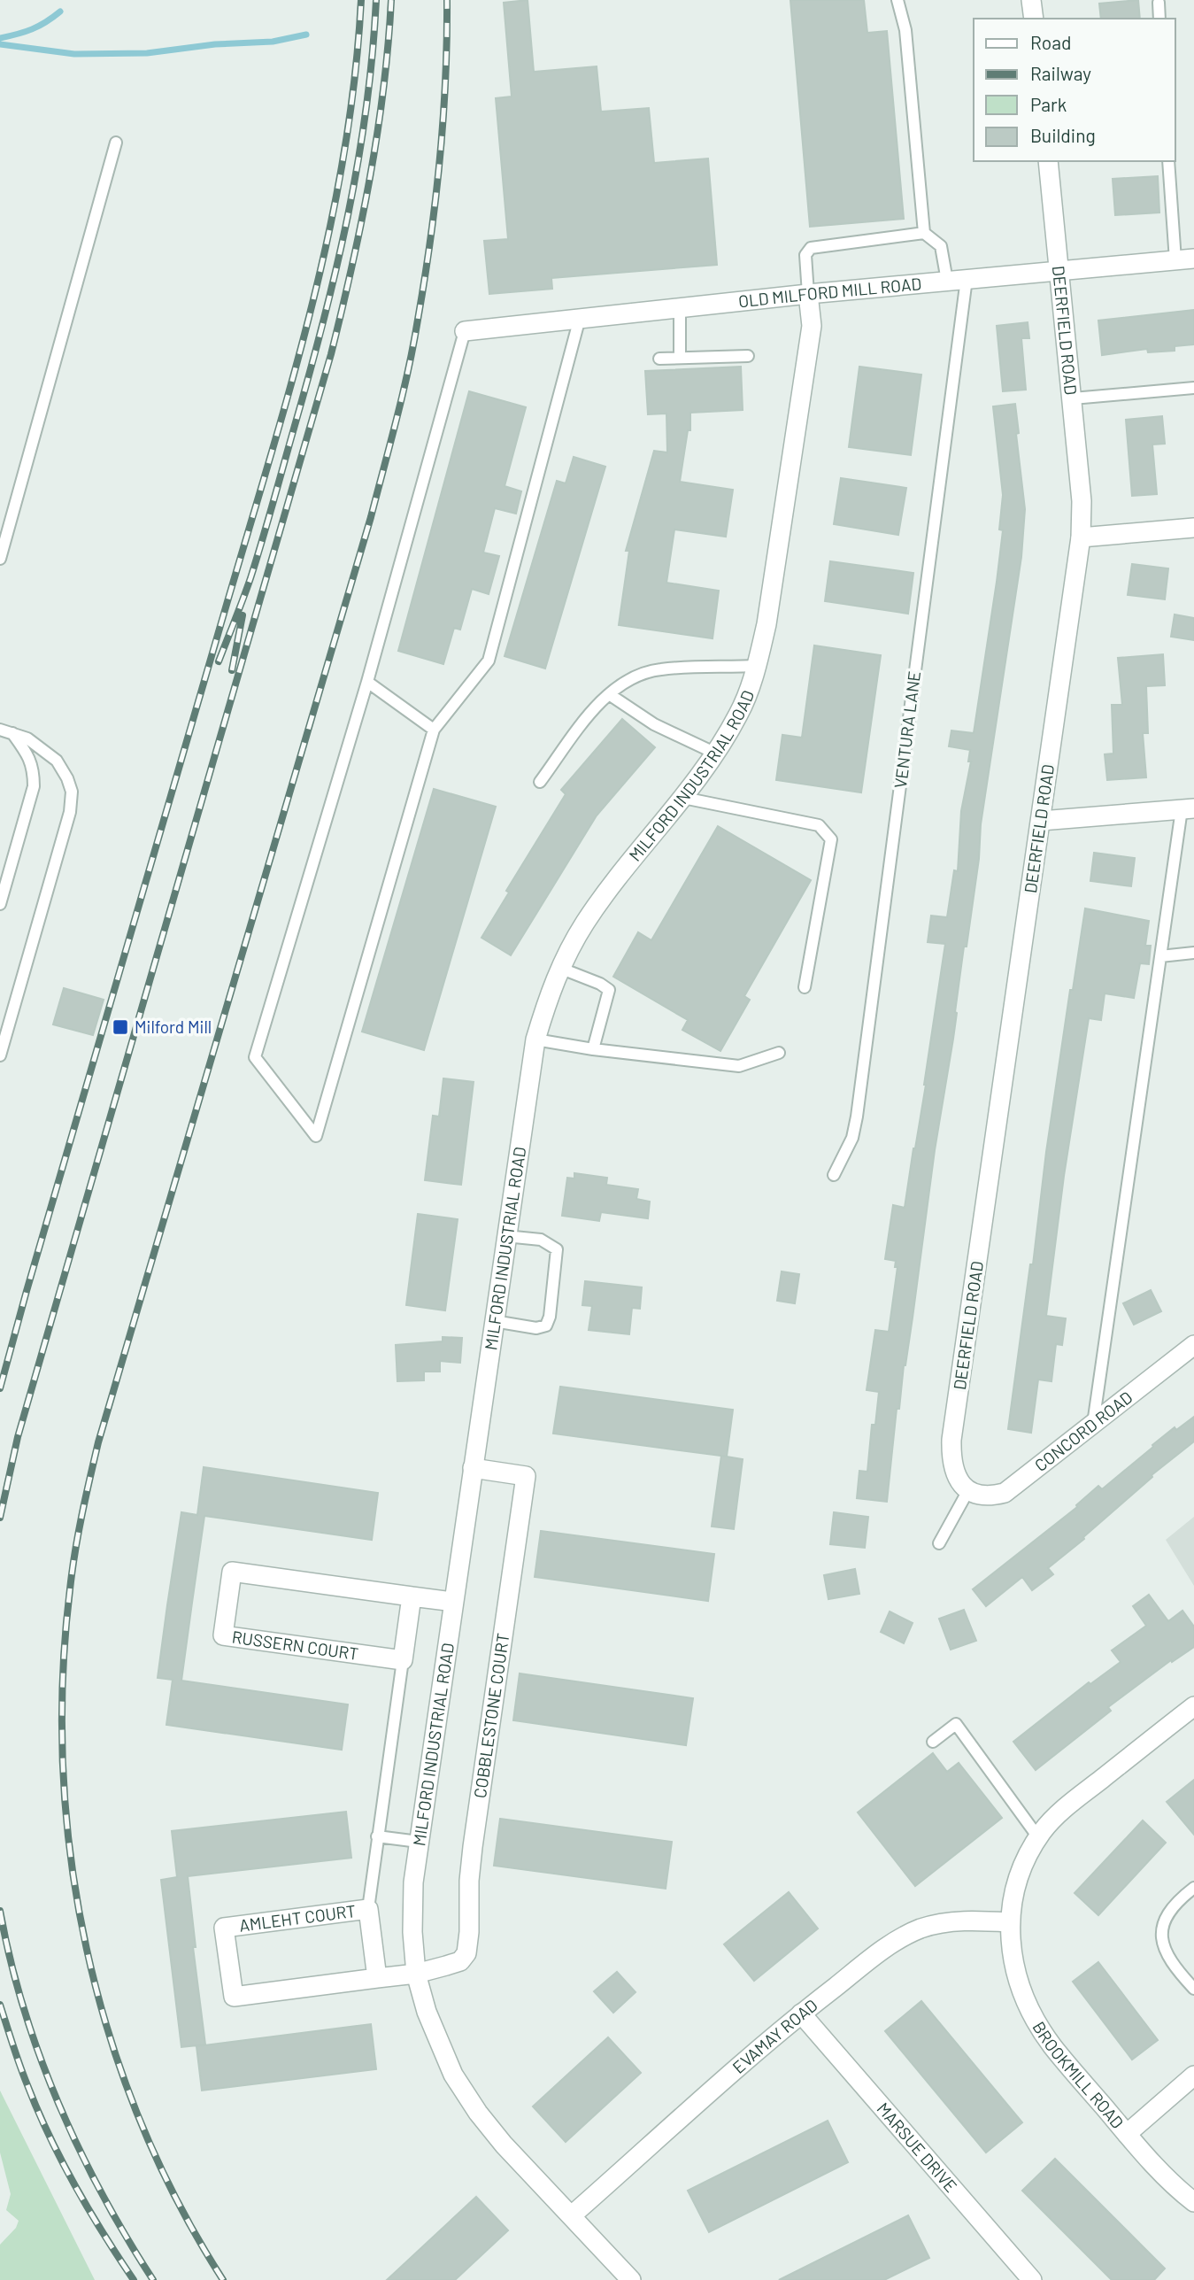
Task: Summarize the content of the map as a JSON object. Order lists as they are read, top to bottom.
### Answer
{
  "streets": {
    "street": [
      "OLD MILFORD MILL ROAD",
      "DEERFIELD ROAD",
      "MILFORD INDUSTRIAL ROAD",
      "CONCORD ROAD",
      "RUSSERN COURT",
      "COBBLESTONE COURT",
      "AMLEHT COURT",
      "EVAMAY ROAD",
      "BROOKMILL ROAD",
      "MARSUE DRIVE"
    ],
    "lane": ["VENTURA LANE"]
  },
  "crossings": [
    ["OLD MILFORD MILL ROAD", "DEERFIELD ROAD"],
    ["OLD MILFORD MILL ROAD", "VENTURA LANE"],
    ["OLD MILFORD MILL ROAD", "MILFORD INDUSTRIAL ROAD"],
    ["DEERFIELD ROAD", "CONCORD ROAD"],
    ["MILFORD INDUSTRIAL ROAD", "RUSSERN COURT"],
    ["MILFORD INDUSTRIAL ROAD", "COBBLESTONE COURT"],
    ["MILFORD INDUSTRIAL ROAD", "AMLEHT COURT"],
    ["MILFORD INDUSTRIAL ROAD", "EVAMAY ROAD"],
    ["COBBLESTONE COURT", "AMLEHT COURT"],
    ["EVAMAY ROAD", "BROOKMILL ROAD"],
    ["EVAMAY ROAD", "MARSUE DRIVE"]
  ],
  "places": {
    "transit": ["Milford Mill"]
  },
  "legend": [
    "Road",
    "Railway",
    "Park",
    "Building"
  ]
}
